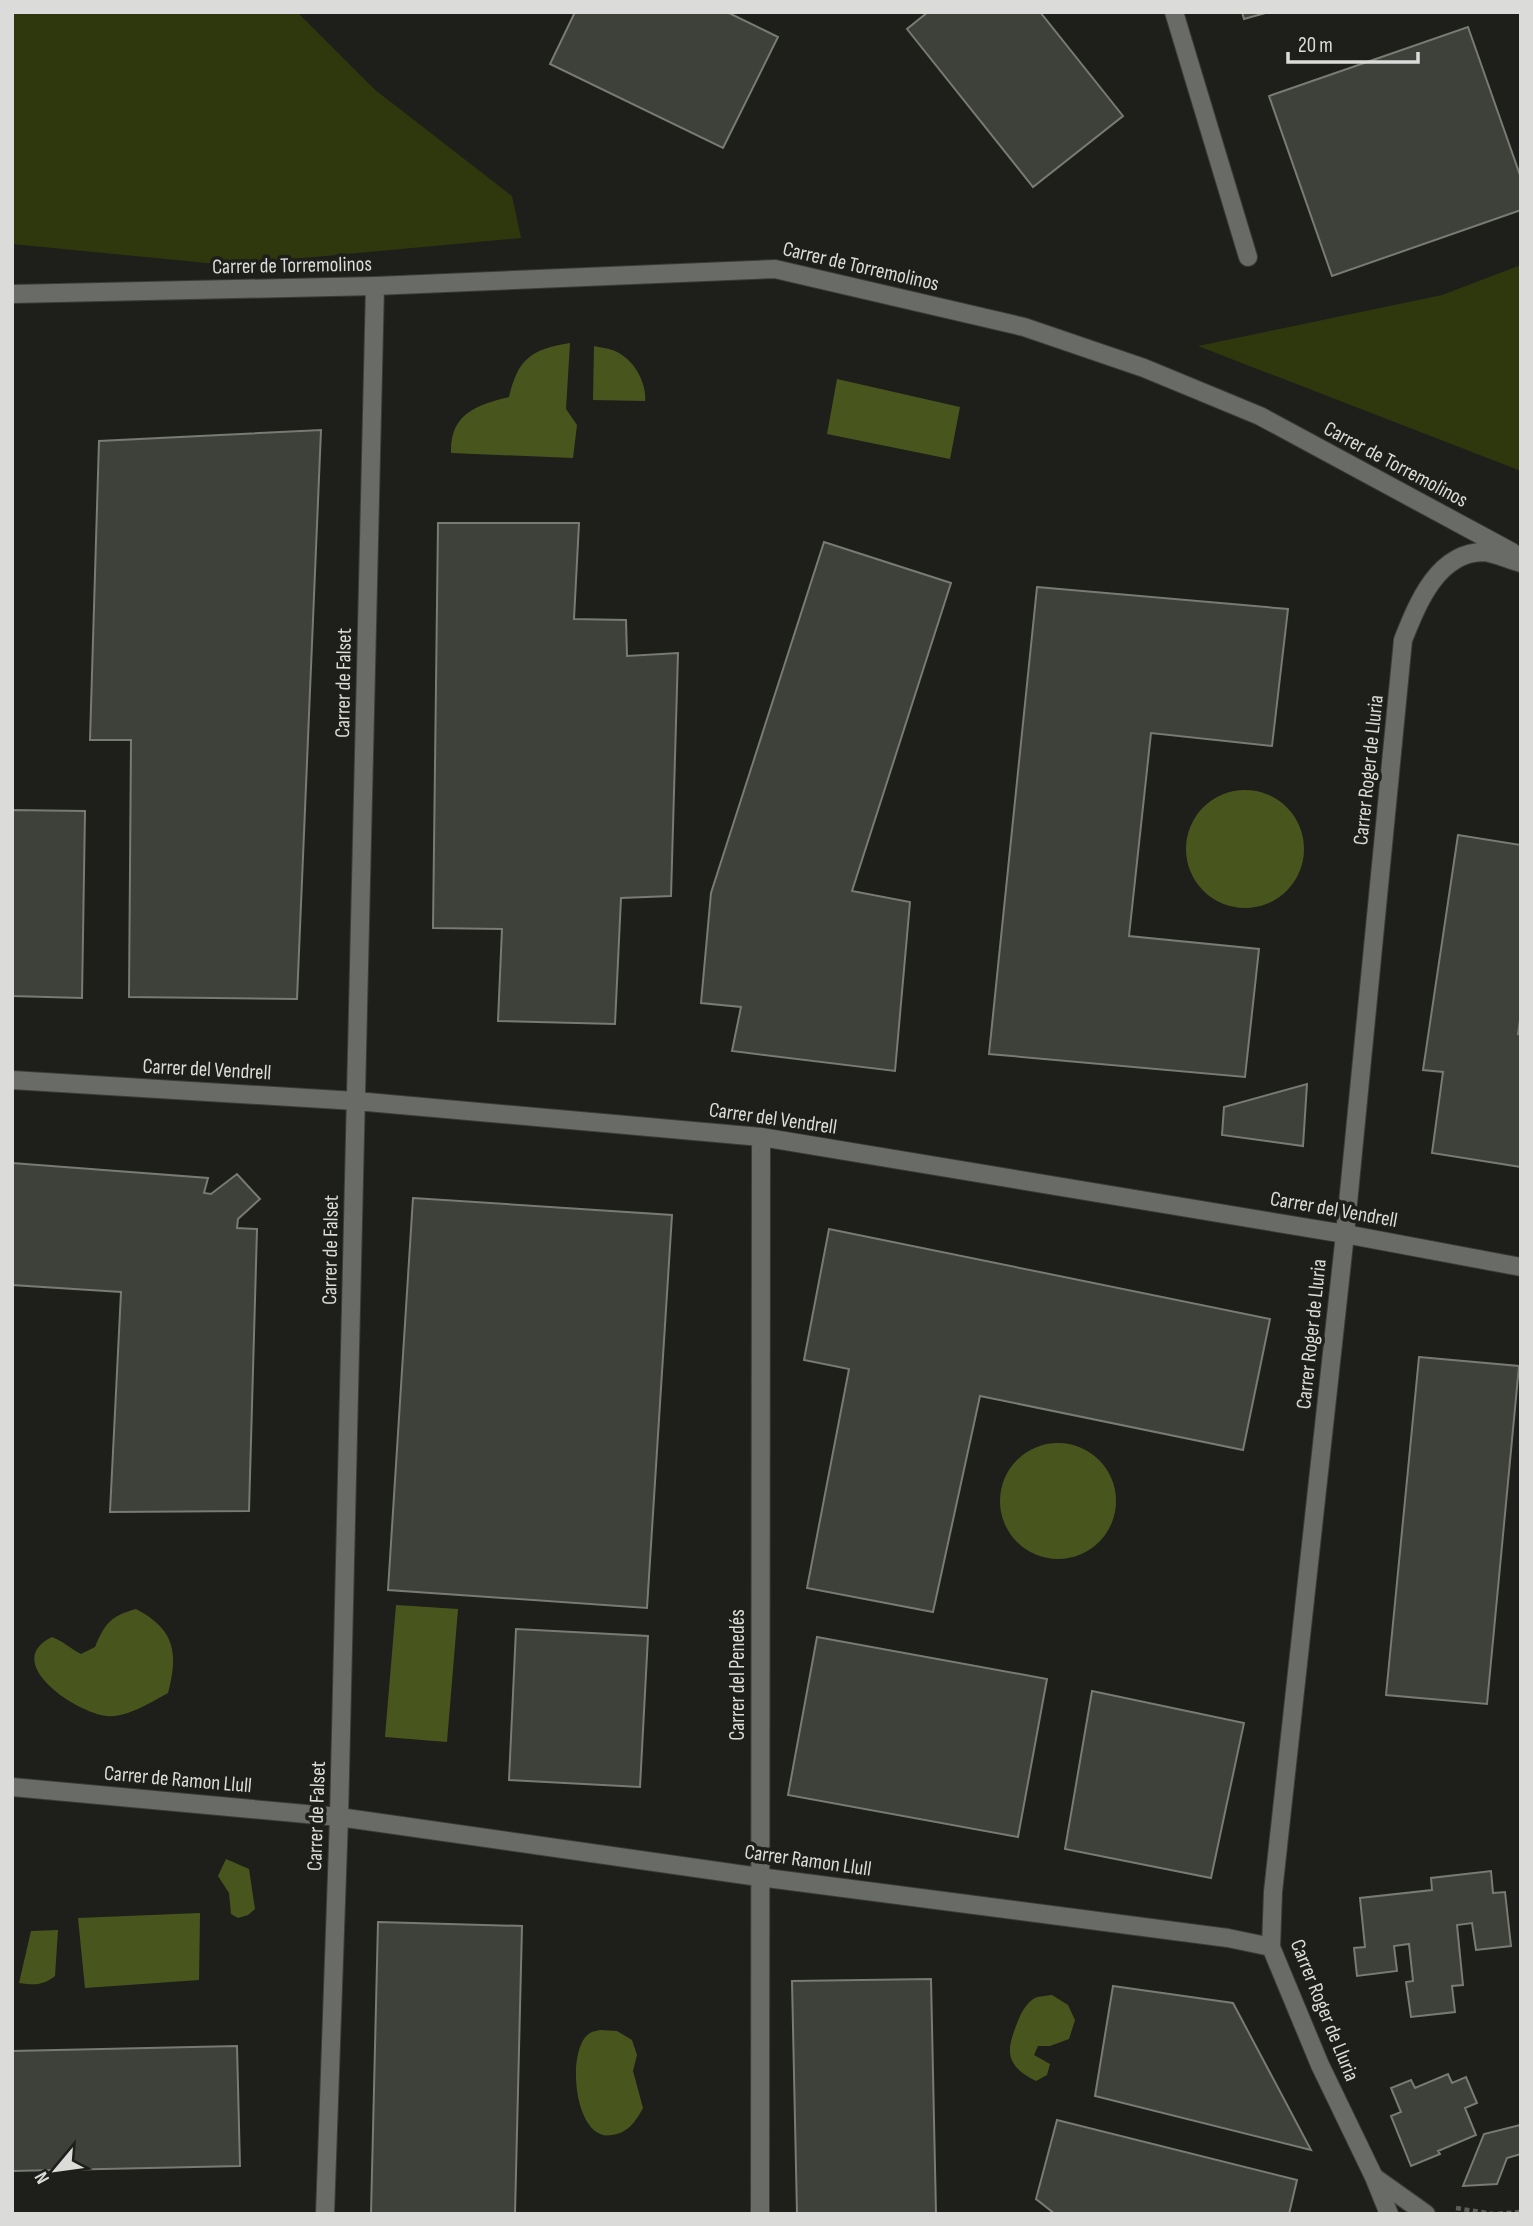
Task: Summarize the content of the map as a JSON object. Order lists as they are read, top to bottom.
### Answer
{
  "streets": {
    "street": [
      "Carrer de Torremolinos",
      "Carrer de Falset",
      "Carrer Roger de Lluria",
      "Carrer del Vendrell",
      "Carrer del Penedés",
      "Carrer de Ramon Llull",
      "Carrer Ramon Llull"
    ]
  },
  "crossings": [
    ["Carrer de Torremolinos", "Carrer de Falset"],
    ["Carrer de Falset", "Carrer del Vendrell"],
    ["Carrer de Falset", "Carrer de Ramon Llull"],
    ["Carrer de Falset", "Carrer Ramon Llull"],
    ["Carrer Roger de Lluria", "Carrer del Vendrell"],
    ["Carrer Roger de Lluria", "Carrer Ramon Llull"],
    ["Carrer del Vendrell", "Carrer del Penedés"],
    ["Carrer del Penedés", "Carrer Ramon Llull"],
    ["Carrer de Ramon Llull", "Carrer Ramon Llull"]
  ],
  "scale_bar": "20 m",
  "north": "bottom left"
}
